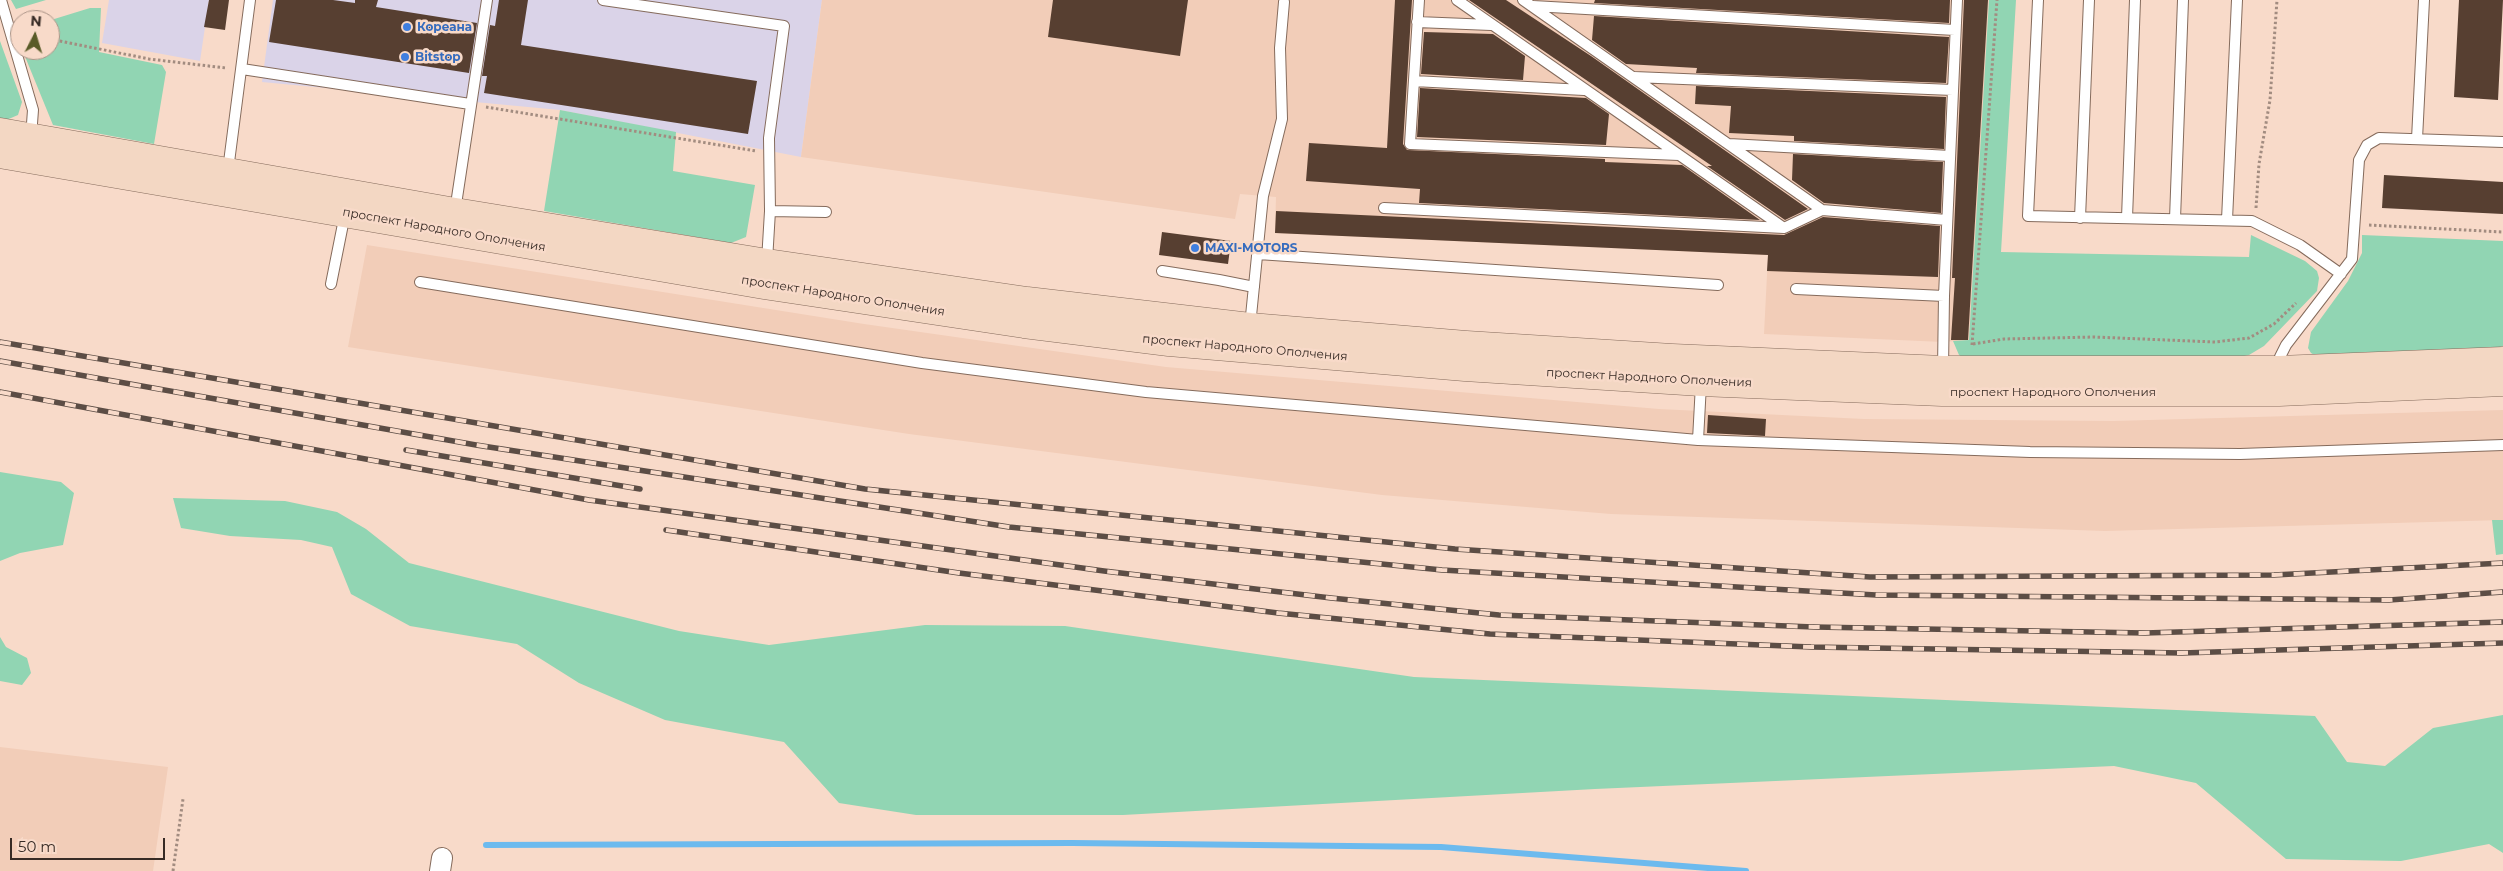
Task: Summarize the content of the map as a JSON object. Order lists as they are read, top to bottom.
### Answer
{
  "streets": {
    "main road": ["проспект Народного Ополчения"]
  },
  "places": ["Кореана", "Bitstop", "MAXI-MOTORS"],
  "scale_bar": "50 m",
  "north": "top"
}
